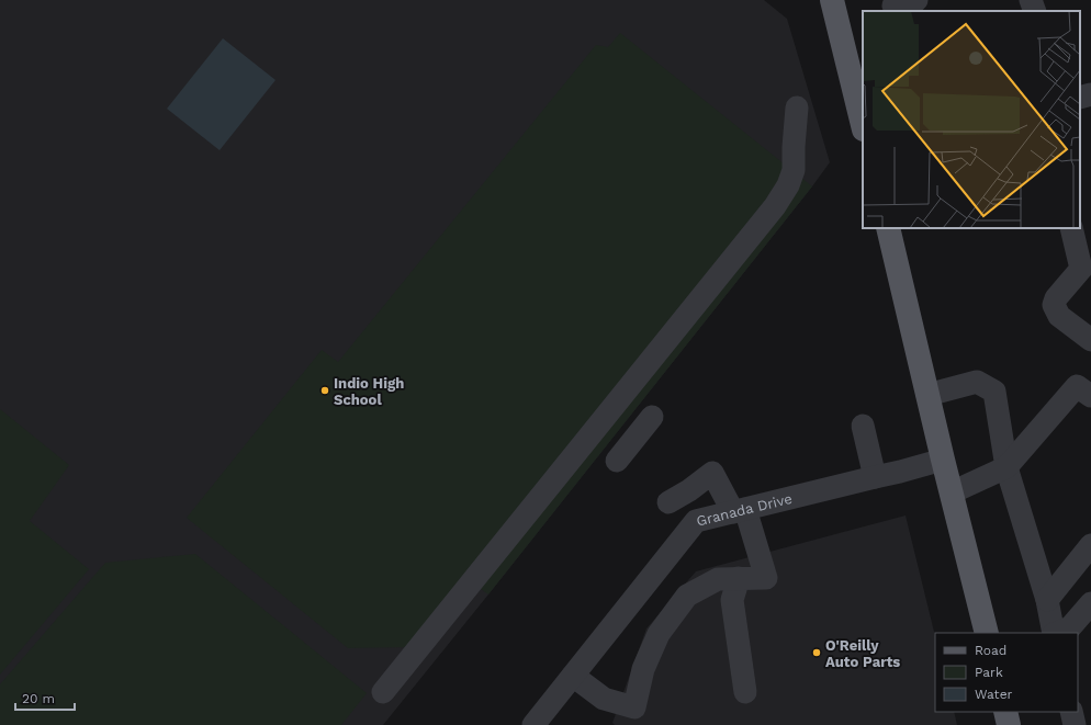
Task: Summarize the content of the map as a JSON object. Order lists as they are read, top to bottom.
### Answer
{
  "streets": {
    "street": ["Granada Drive"]
  },
  "places": ["Indio High School", "O'Reilly Auto Parts"],
  "legend": ["Road", "Park", "Water"],
  "scale_bar": "20 m"
}
